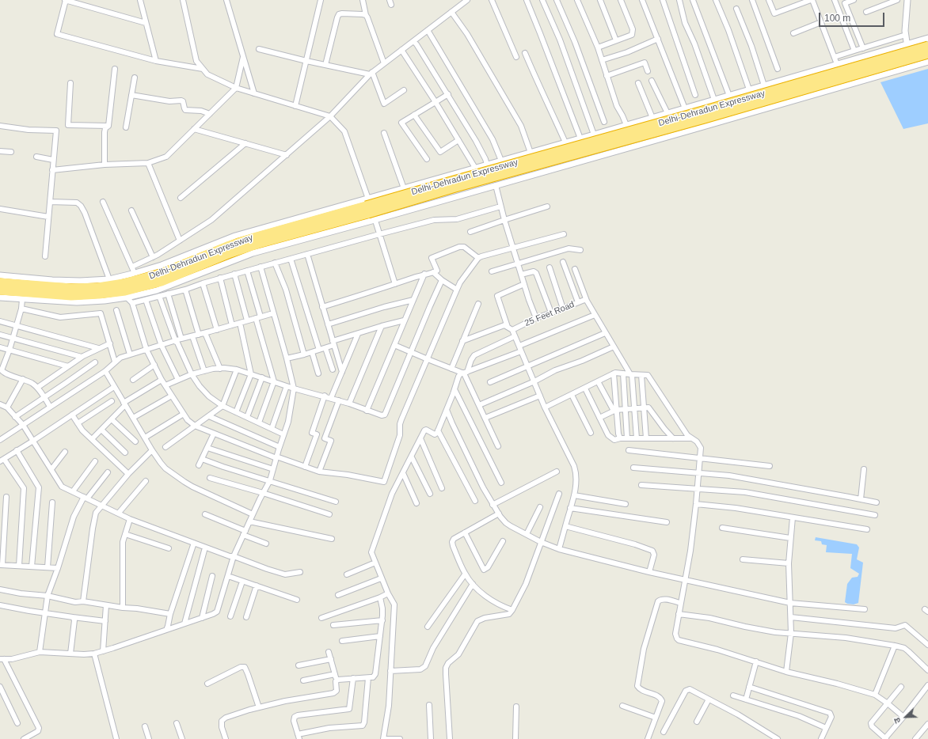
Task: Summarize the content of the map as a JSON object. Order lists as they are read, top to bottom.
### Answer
{
  "streets": {
    "highway": ["Delhi-Dehradun Expressway"],
    "street": ["25 Feet Road"]
  },
  "scale_bar": "100 m",
  "north": "bottom left"
}
